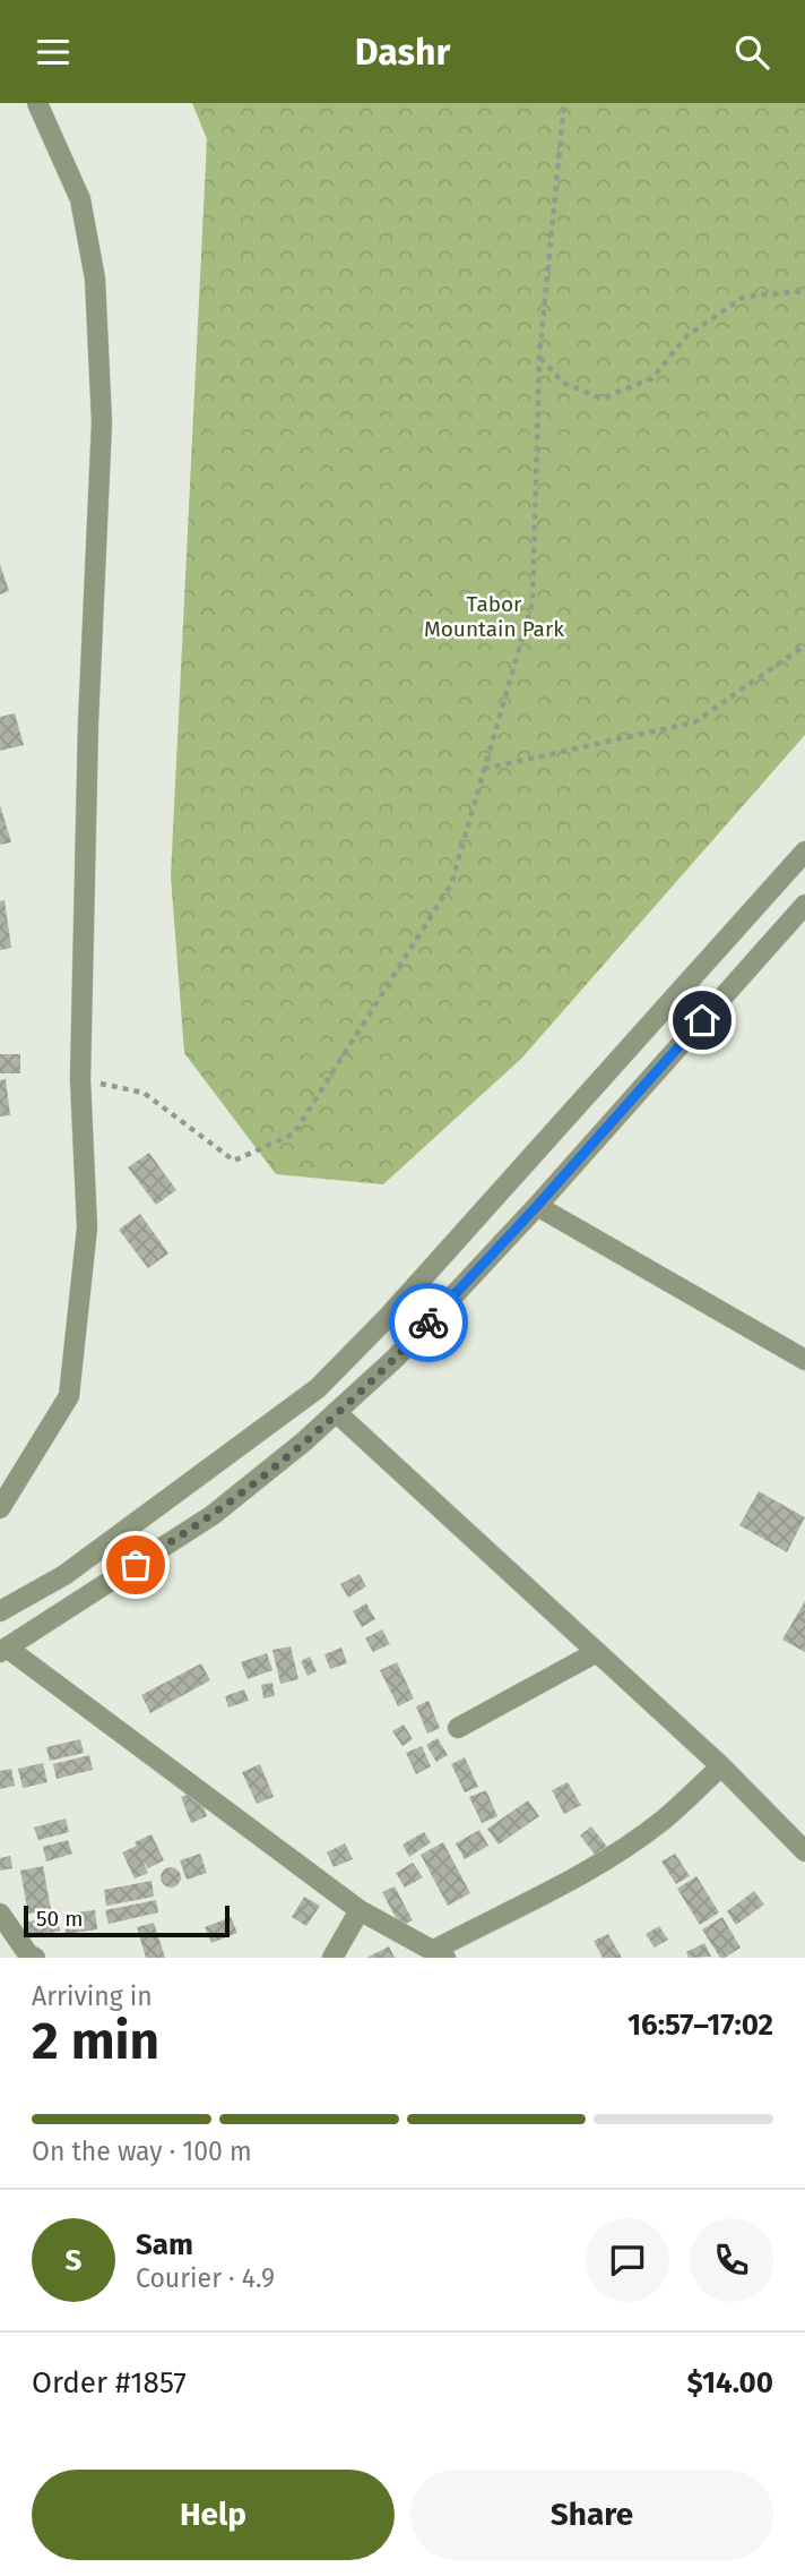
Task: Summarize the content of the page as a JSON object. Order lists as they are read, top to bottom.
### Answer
{
  "parks": ["Tabor Mountain Park"],
  "scale_bar": "50 m",
  "page": {
    "header": "Dashr",
    "scale": "50 m",
    "heading": ["2 min", "Arriving in", "16:57–17:02"],
    "panel": [
      "Sam",
      "Courier · 4.9",
      "Order #1857",
      "$14.00"
    ],
    "bar": "On the way · 100 m",
    "round": "S",
    "buttons": ["Help", "Share"]
  }
}
